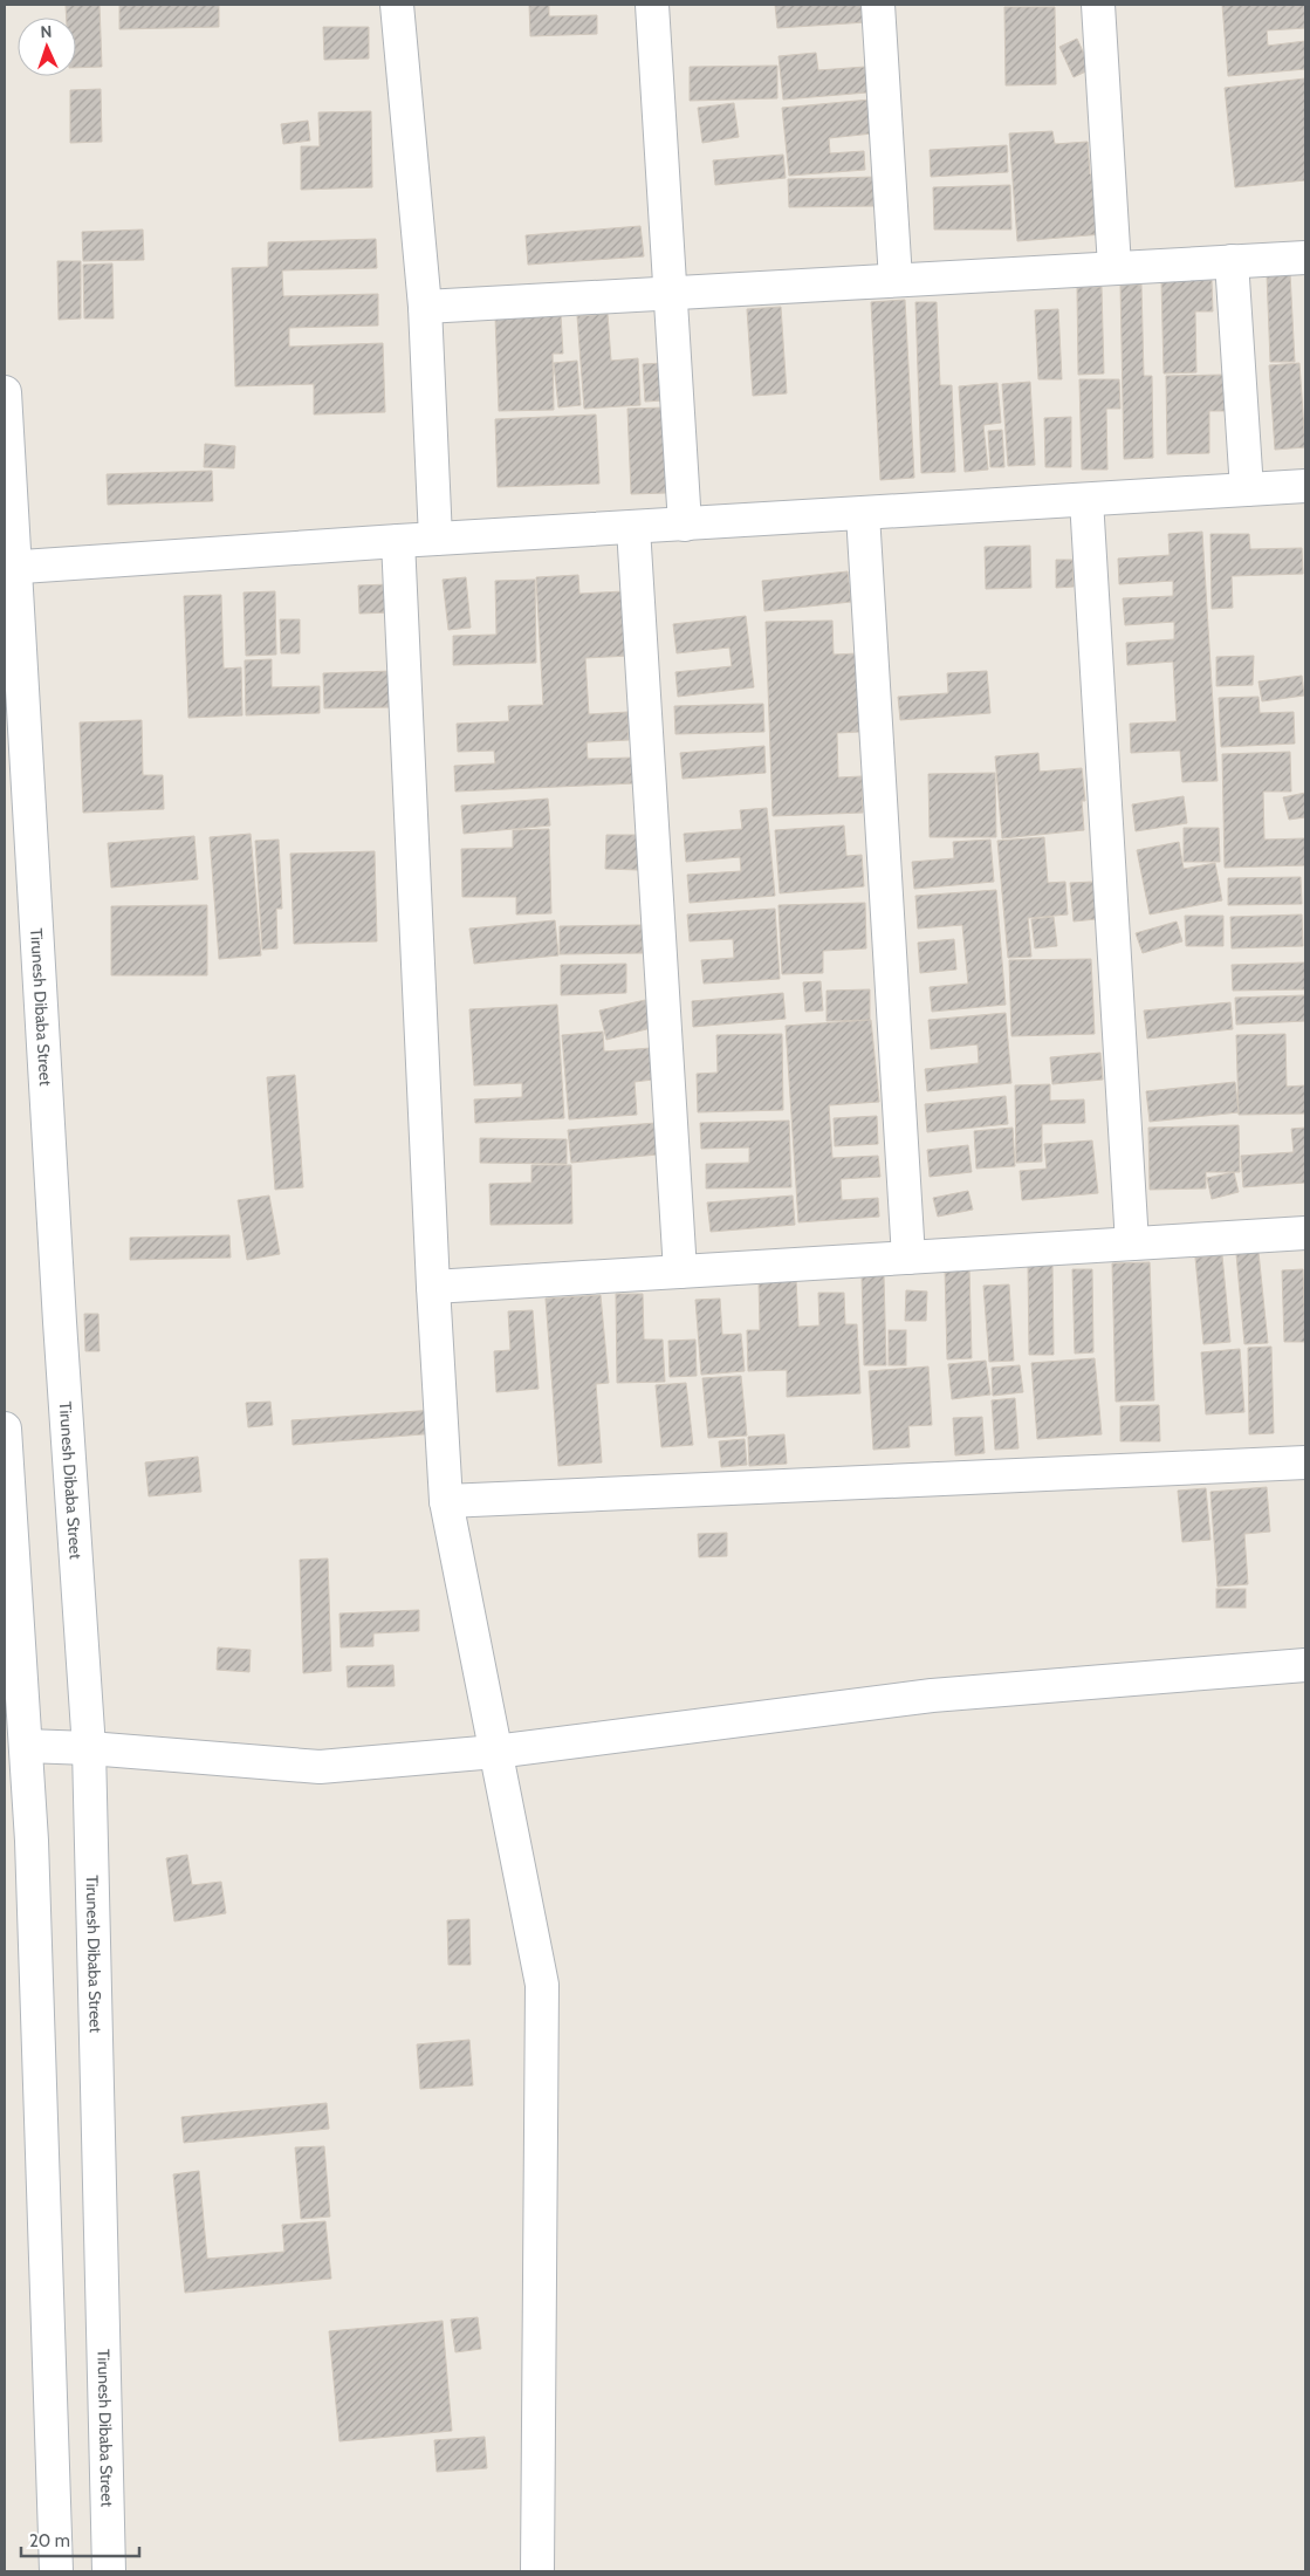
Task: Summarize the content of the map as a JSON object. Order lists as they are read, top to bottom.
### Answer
{
  "streets": {
    "street": ["Tirunesh Dibaba Street"]
  },
  "scale_bar": "20 m",
  "north": "top"
}
